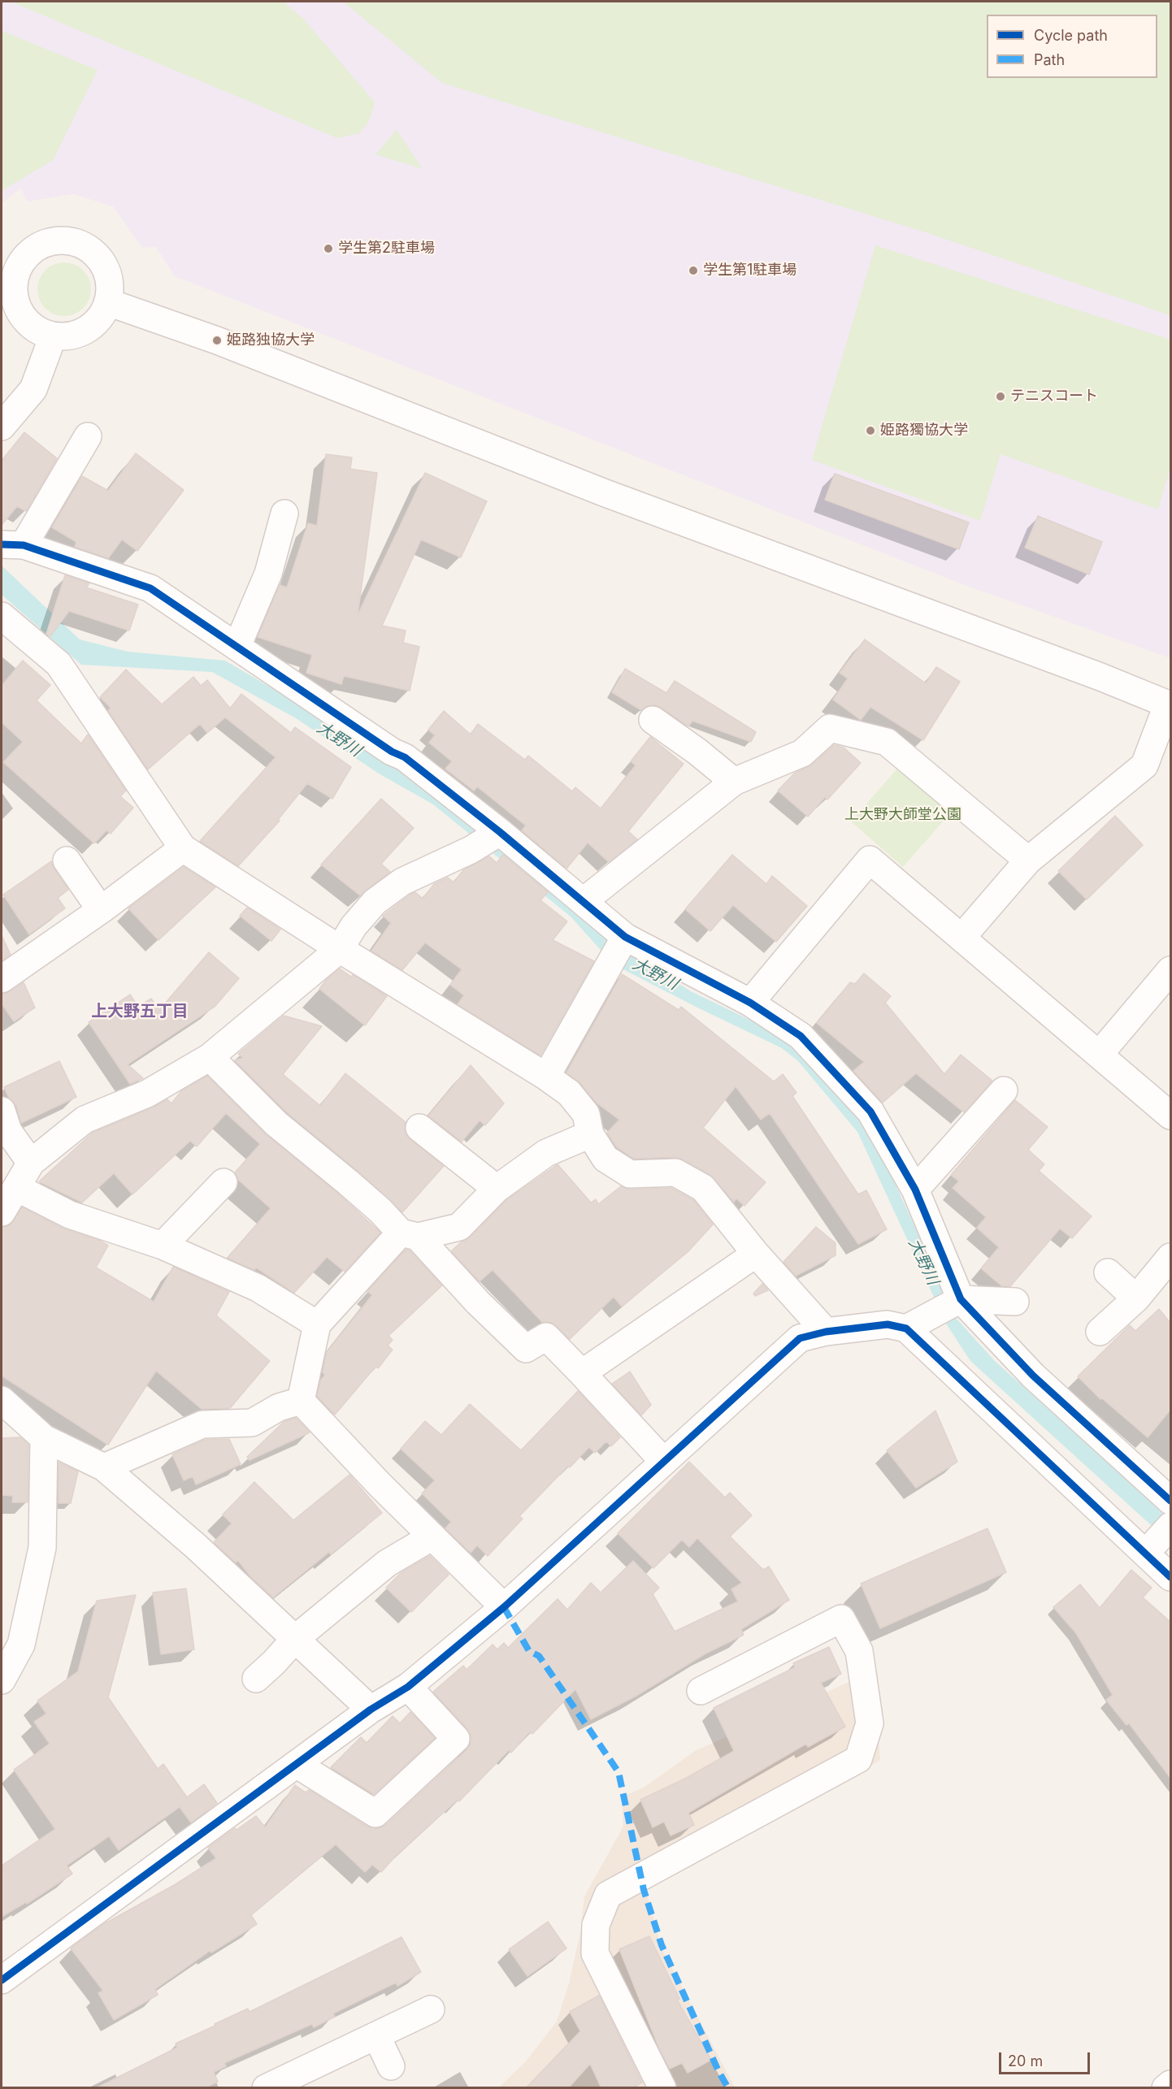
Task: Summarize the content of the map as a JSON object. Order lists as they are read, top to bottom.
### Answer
{
  "districts": ["上大野五丁目"],
  "water": ["大野川"],
  "parks": ["上大野大師堂公園"],
  "places": [
    "学生第2駐車場",
    "学生第1駐車場",
    "姫路独協大学",
    "テニスコート",
    "姫路獨協大学"
  ],
  "legend": ["Cycle path", "Path"],
  "scale_bar": "20 m"
}
